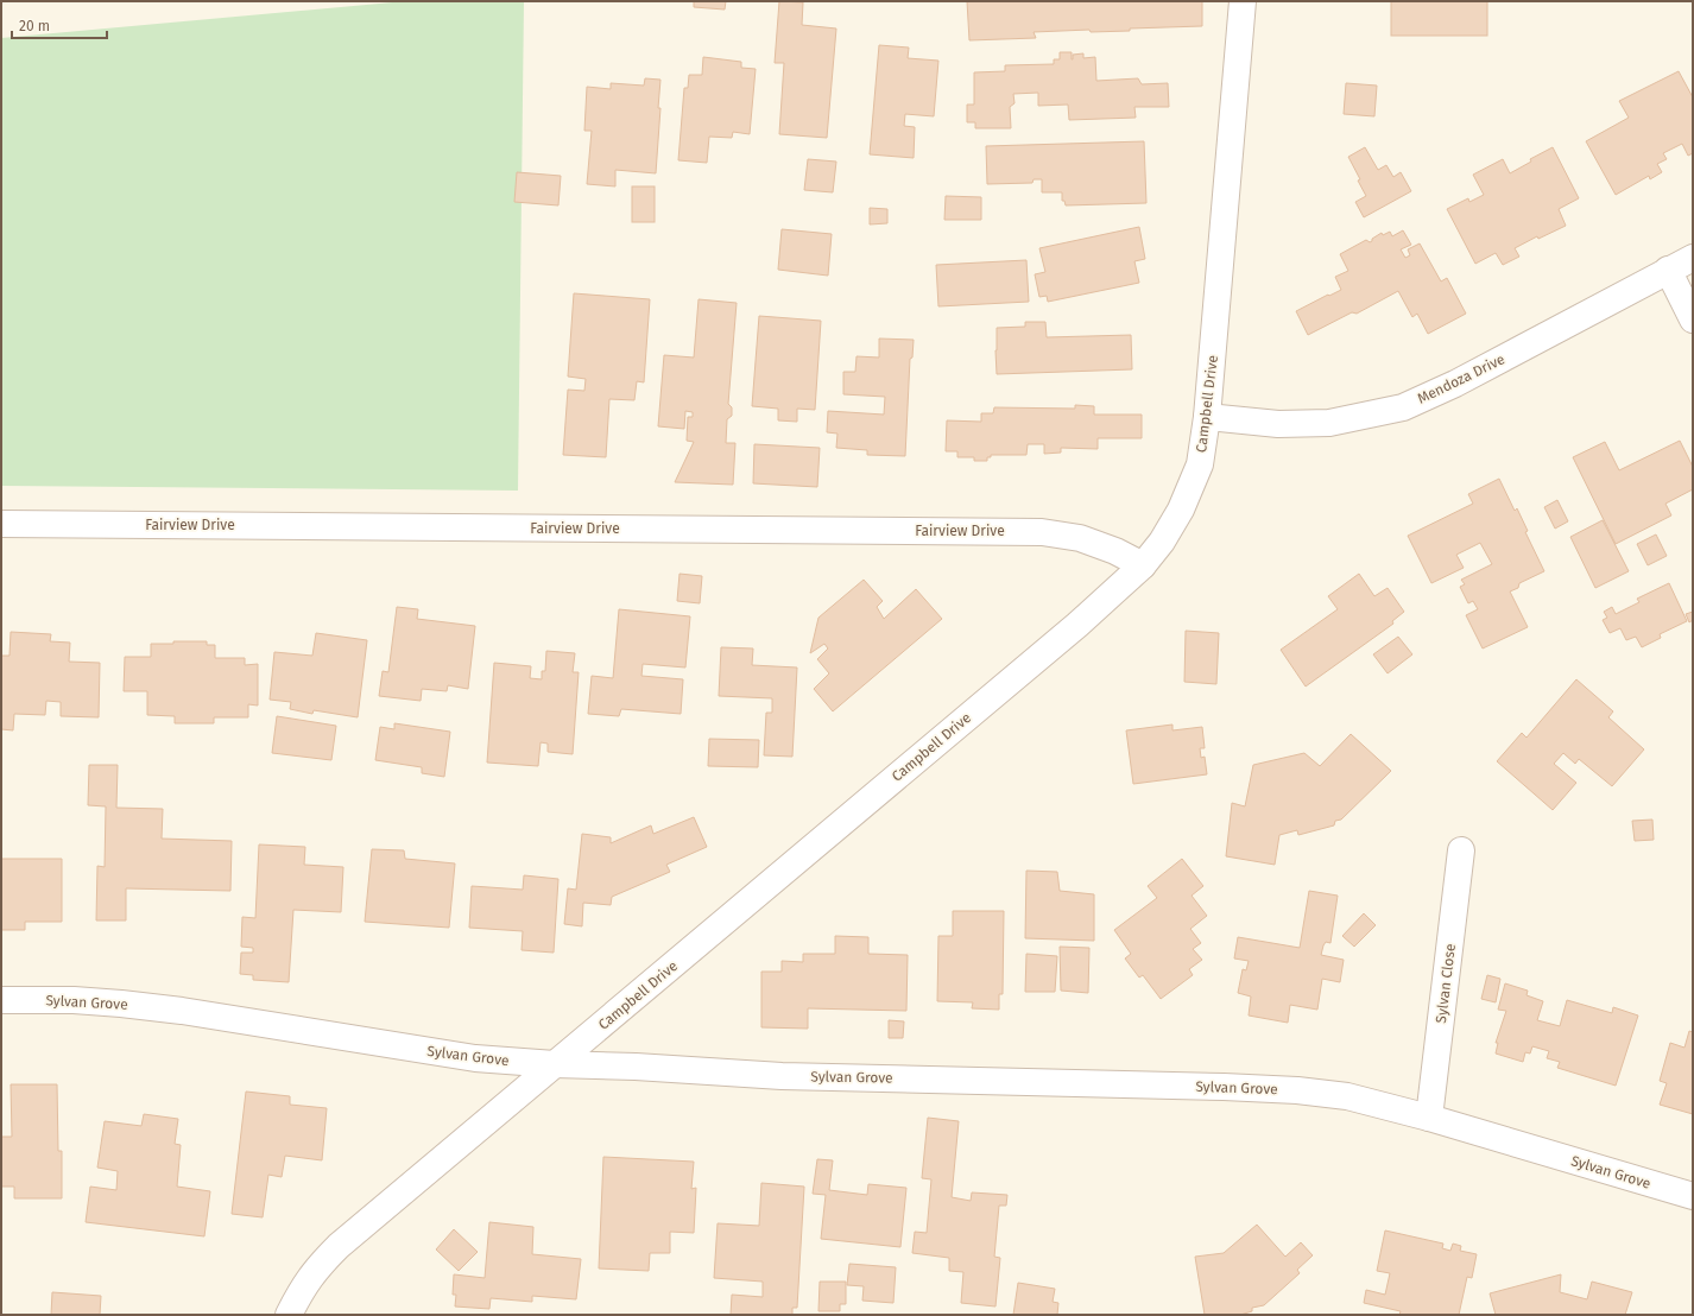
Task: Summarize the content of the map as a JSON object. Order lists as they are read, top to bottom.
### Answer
{
  "streets": {
    "street": [
      "Mendoza Drive",
      "Campbell Drive",
      "Fairview Drive",
      "Sylvan Close",
      "Sylvan Grove"
    ]
  },
  "crossings": [
    ["Mendoza Drive", "Campbell Drive"],
    ["Campbell Drive", "Fairview Drive"],
    ["Campbell Drive", "Sylvan Grove"],
    ["Sylvan Close", "Sylvan Grove"]
  ],
  "scale_bar": "20 m"
}
